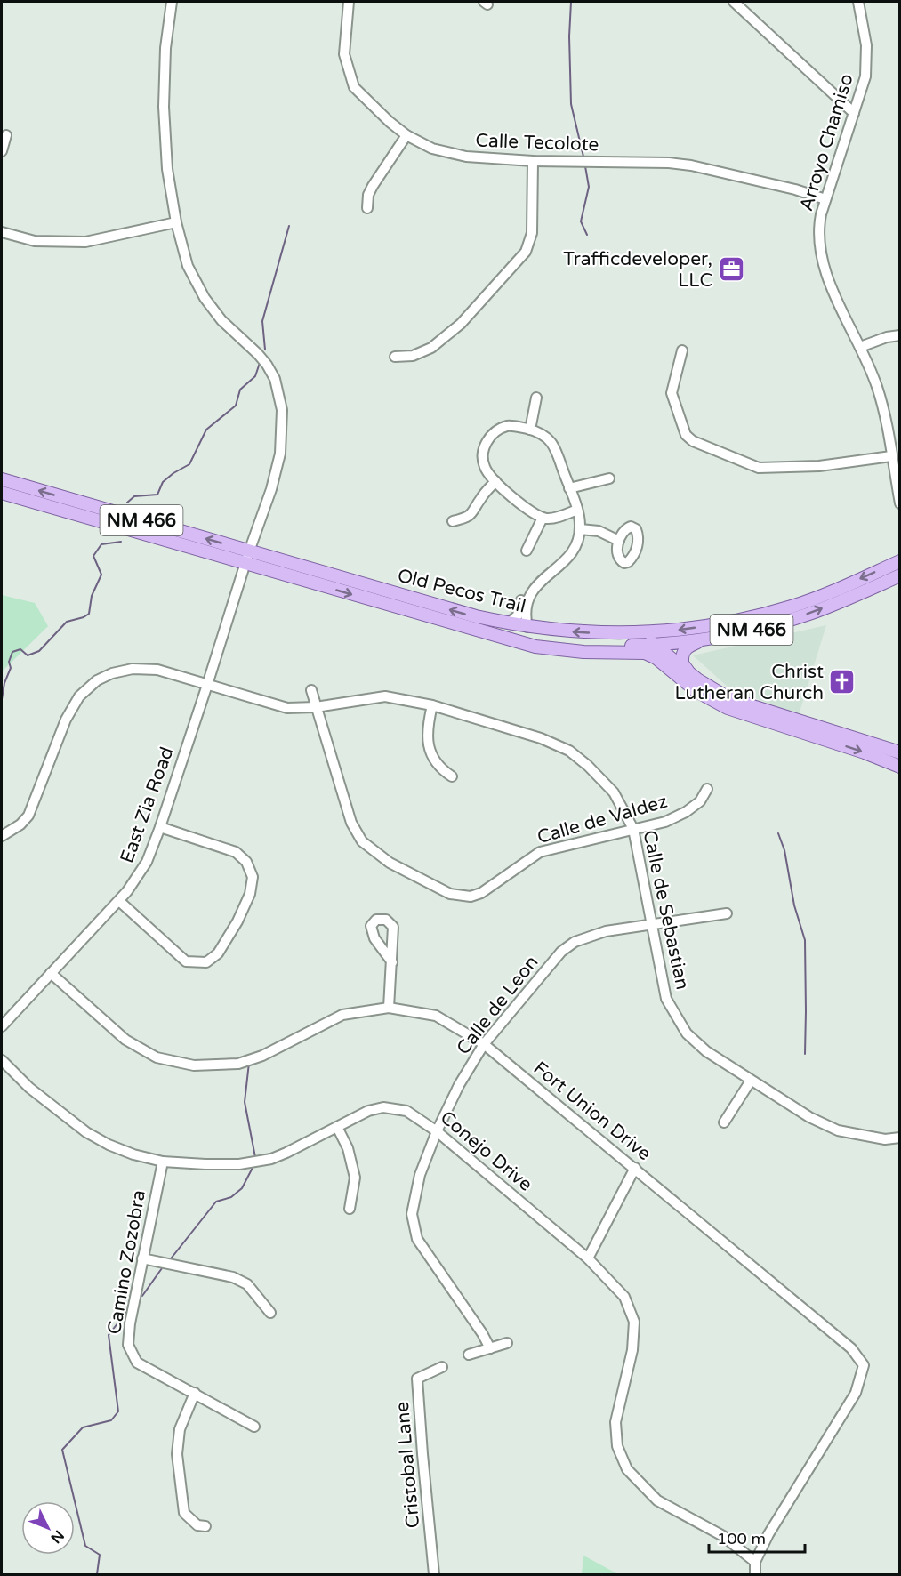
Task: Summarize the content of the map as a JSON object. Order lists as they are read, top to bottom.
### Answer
{
  "streets": {
    "main road": ["NM 466", "Old Pecos Trail"],
    "street": [
      "Calle Tecolote",
      "Arroyo Chamiso",
      "East Zia Road",
      "Calle de Valdez",
      "Calle de Sebastian",
      "Calle de Leon",
      "Fort Union Drive",
      "Conejo Drive",
      "Camino Zozobra",
      "Cristobal Lane"
    ]
  },
  "crossings": [
    ["Calle Tecolote", "Arroyo Chamiso"],
    ["NM 466", "Old Pecos Trail"],
    ["Old Pecos Trail", "East Zia Road"],
    ["East Zia Road", "Calle de Sebastian"],
    ["East Zia Road", "Fort Union Drive"],
    ["Calle de Valdez", "Calle de Sebastian"],
    ["Calle de Sebastian", "Calle de Leon"],
    ["Calle de Leon", "Fort Union Drive"],
    ["Calle de Leon", "Conejo Drive"],
    ["Fort Union Drive", "Conejo Drive"],
    ["Conejo Drive", "Camino Zozobra"]
  ],
  "places": {
    "office": ["Trafficdeveloper, LLC"],
    "church": ["Christ Lutheran Church"]
  },
  "scale_bar": "100 m",
  "north": "bottom right"
}
